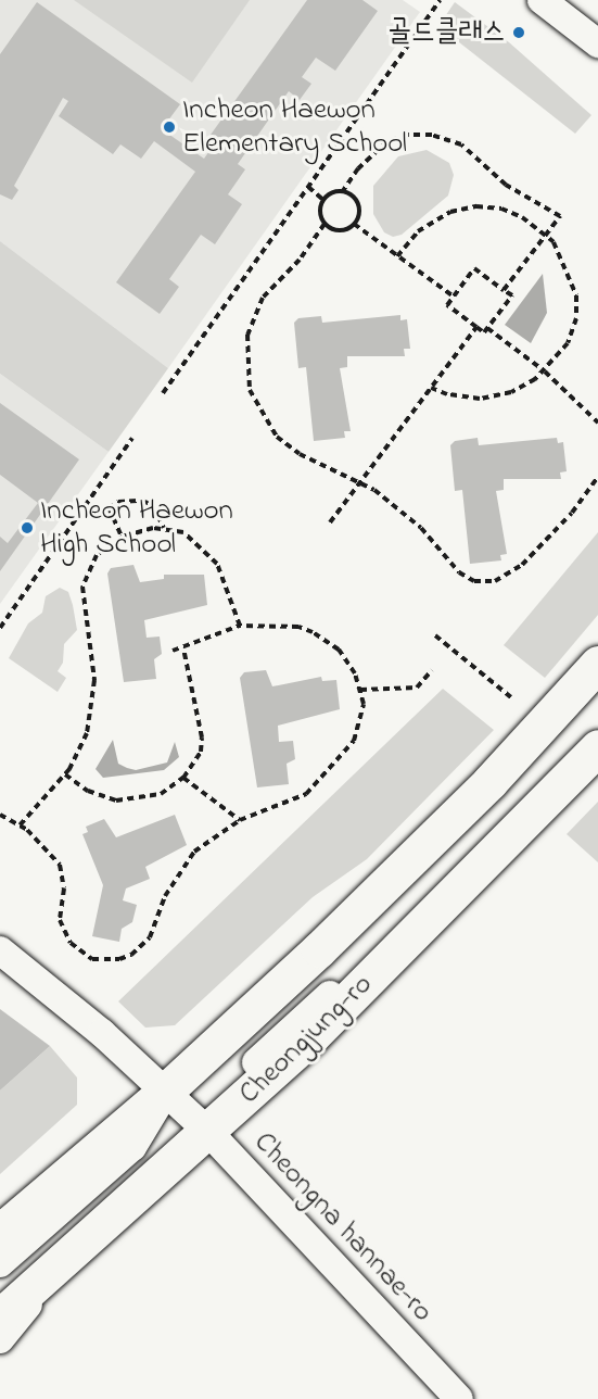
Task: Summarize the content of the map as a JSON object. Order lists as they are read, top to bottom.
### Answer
{
  "streets": {
    "main road": ["Cheongjung-ro"],
    "street": ["Cheongna hannae-ro"]
  },
  "crossings": [
    ["Cheongjung-ro", "Cheongna hannae-ro"]
  ],
  "places": ["골드클래스", "Incheon Haewon Elementary School", "Incheon Haewon High School"]
}
